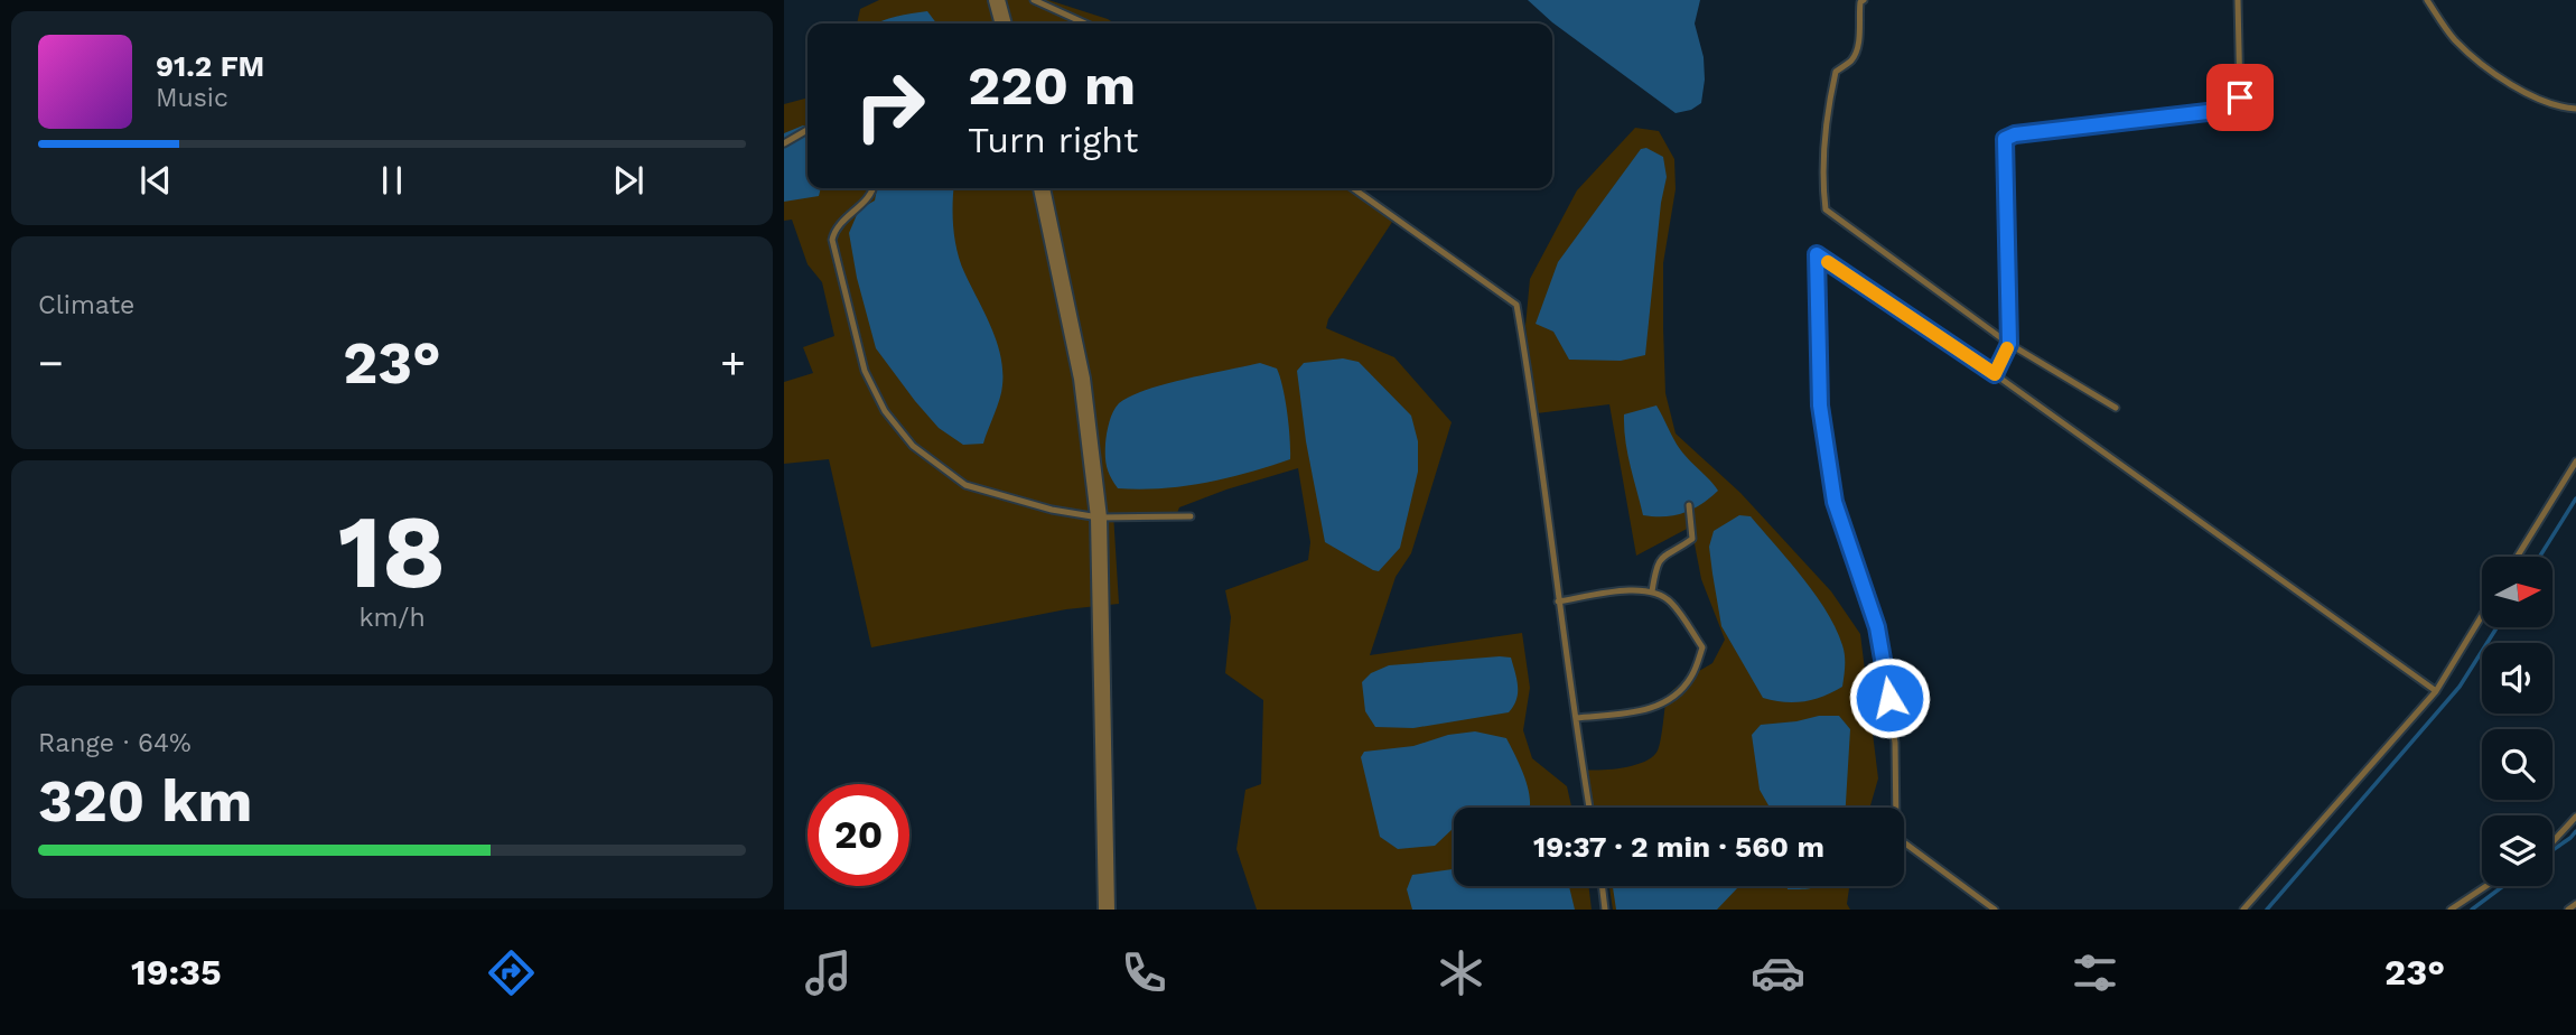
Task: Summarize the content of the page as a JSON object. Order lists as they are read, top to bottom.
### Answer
{
  "north": "right",
  "page": {
    "turn": ["220 m", "Turn right"],
    "song": ["91.2 FM", "Music"],
    "tile": [
      "Climate",
      ["18", "km/h"],
      ["Range · 64%", "320 km"]
    ],
    "heat": ["−", "23°", "+"],
    "limit": "20",
    "trip": "19:37 · 2 min · 560 m",
    "tabs": ["19:35", "23°"]
  }
}
